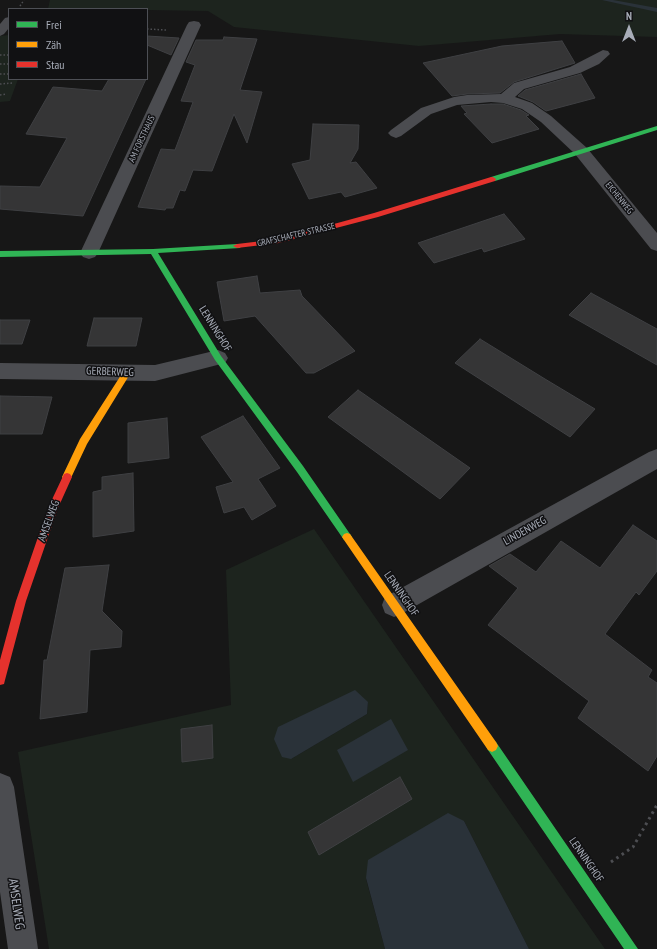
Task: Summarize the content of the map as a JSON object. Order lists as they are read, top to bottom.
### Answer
{
  "streets": {
    "street": [
      "AM FORSTHAUS",
      "EICHENWEG",
      "GRAFSCHAFTER STRASSE",
      "LENNINGHOF",
      "GERBERWEG",
      "AMSELWEG",
      "LINDENWEG"
    ]
  },
  "crossings": [
    ["AM FORSTHAUS", "GRAFSCHAFTER STRASSE"],
    ["EICHENWEG", "GRAFSCHAFTER STRASSE"],
    ["GRAFSCHAFTER STRASSE", "LENNINGHOF"],
    ["LENNINGHOF", "GERBERWEG"],
    ["LENNINGHOF", "LINDENWEG"],
    ["GERBERWEG", "AMSELWEG"]
  ],
  "legend": ["Frei", "Zäh", "Stau"],
  "north": "top"
}
